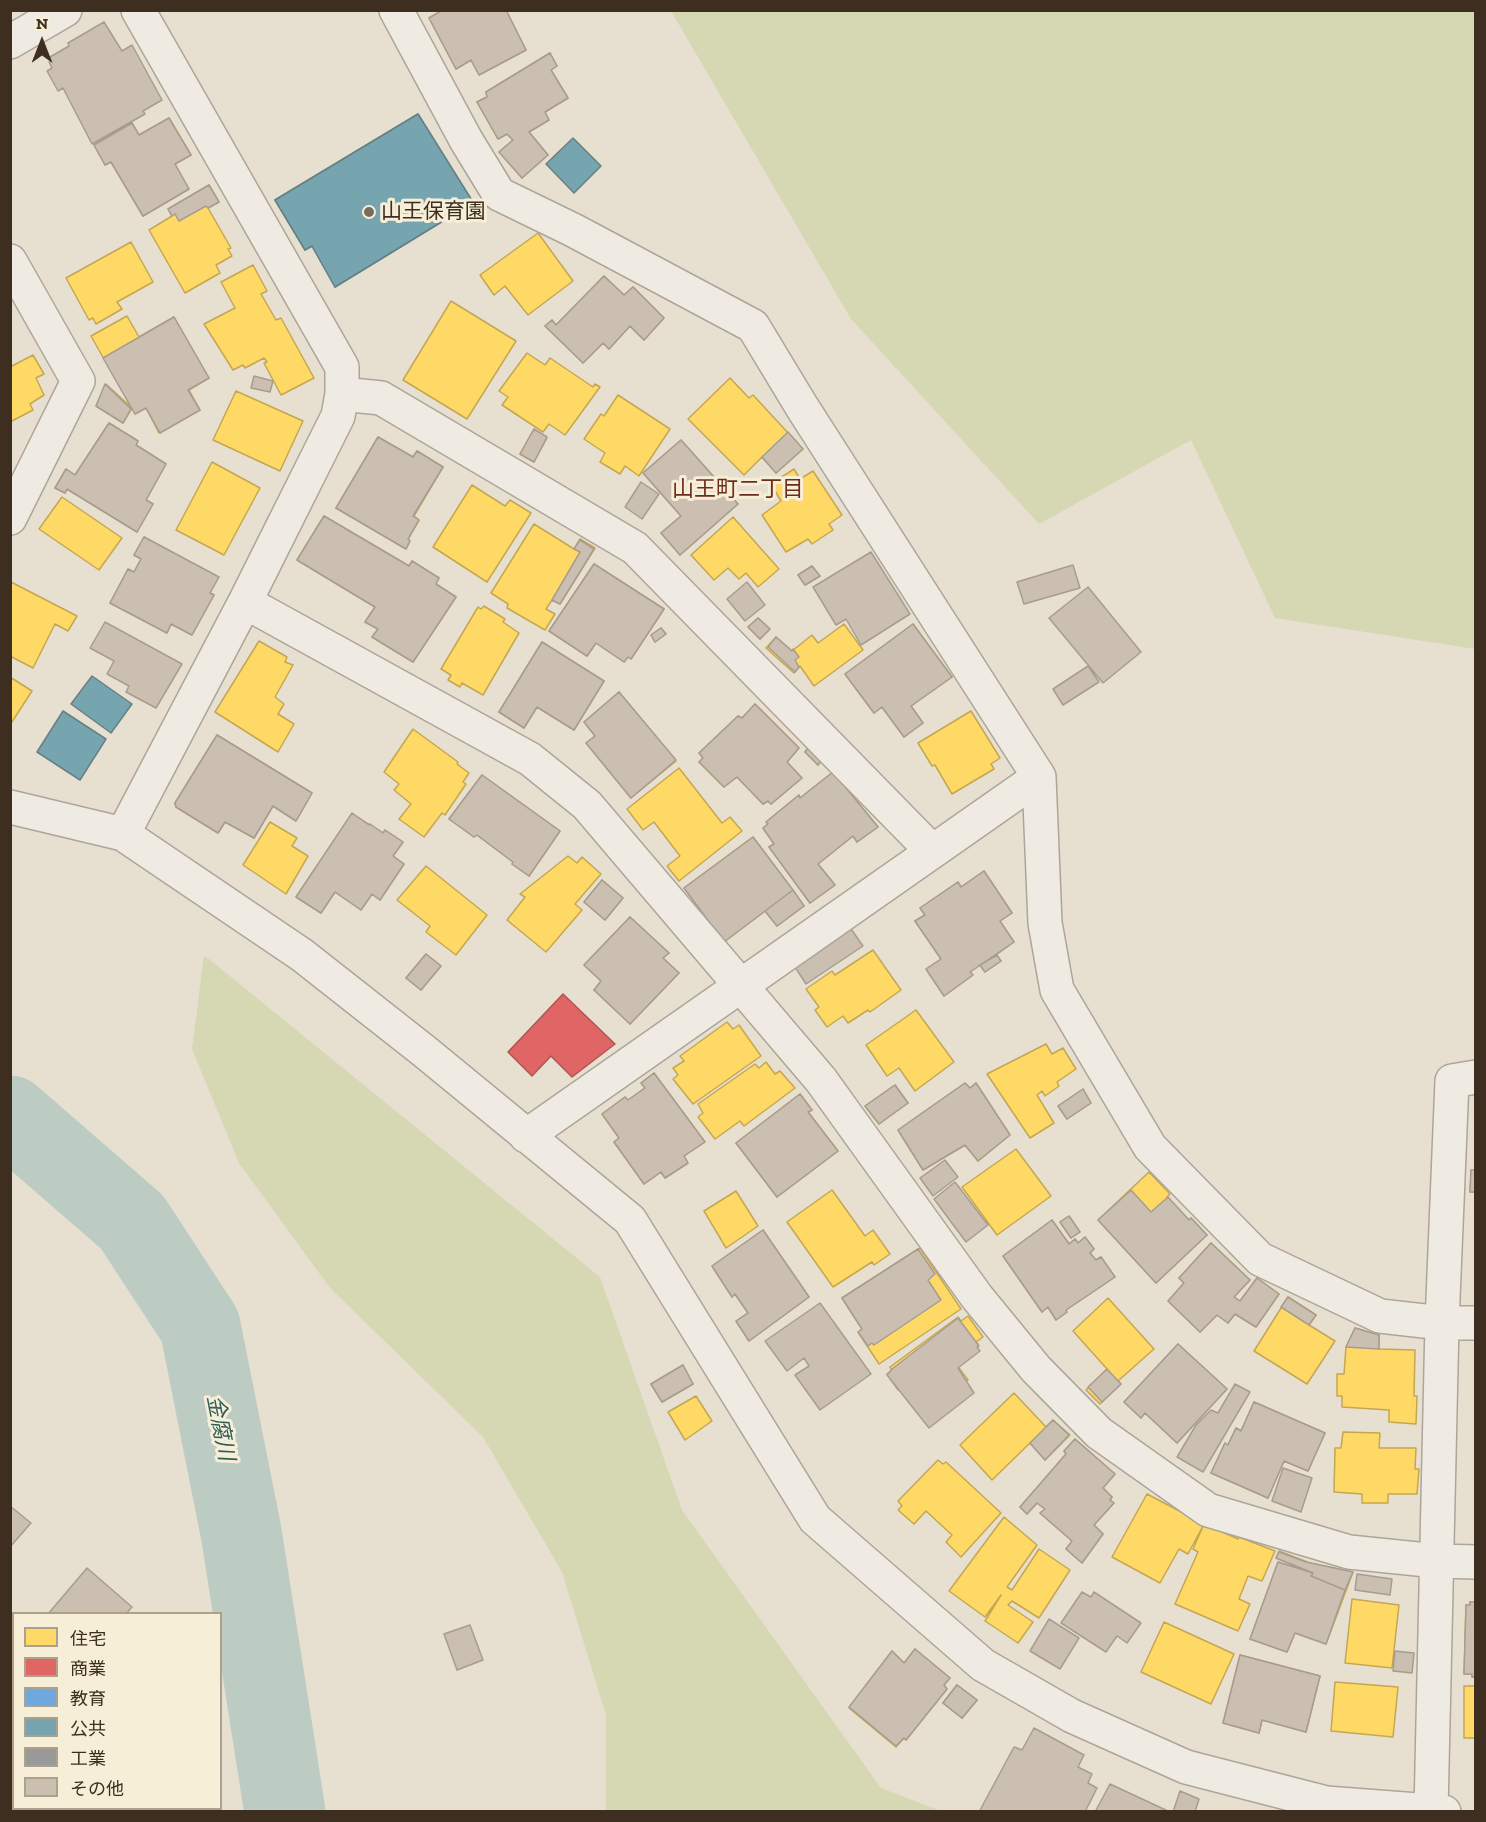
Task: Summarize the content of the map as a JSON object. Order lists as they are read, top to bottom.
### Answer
{
  "districts": ["山王町二丁目"],
  "water": ["金腐川"],
  "places": ["山王保育園"],
  "legend": [
    "住宅",
    "商業",
    "教育",
    "公共",
    "工業",
    "その他"
  ],
  "north": "top"
}
